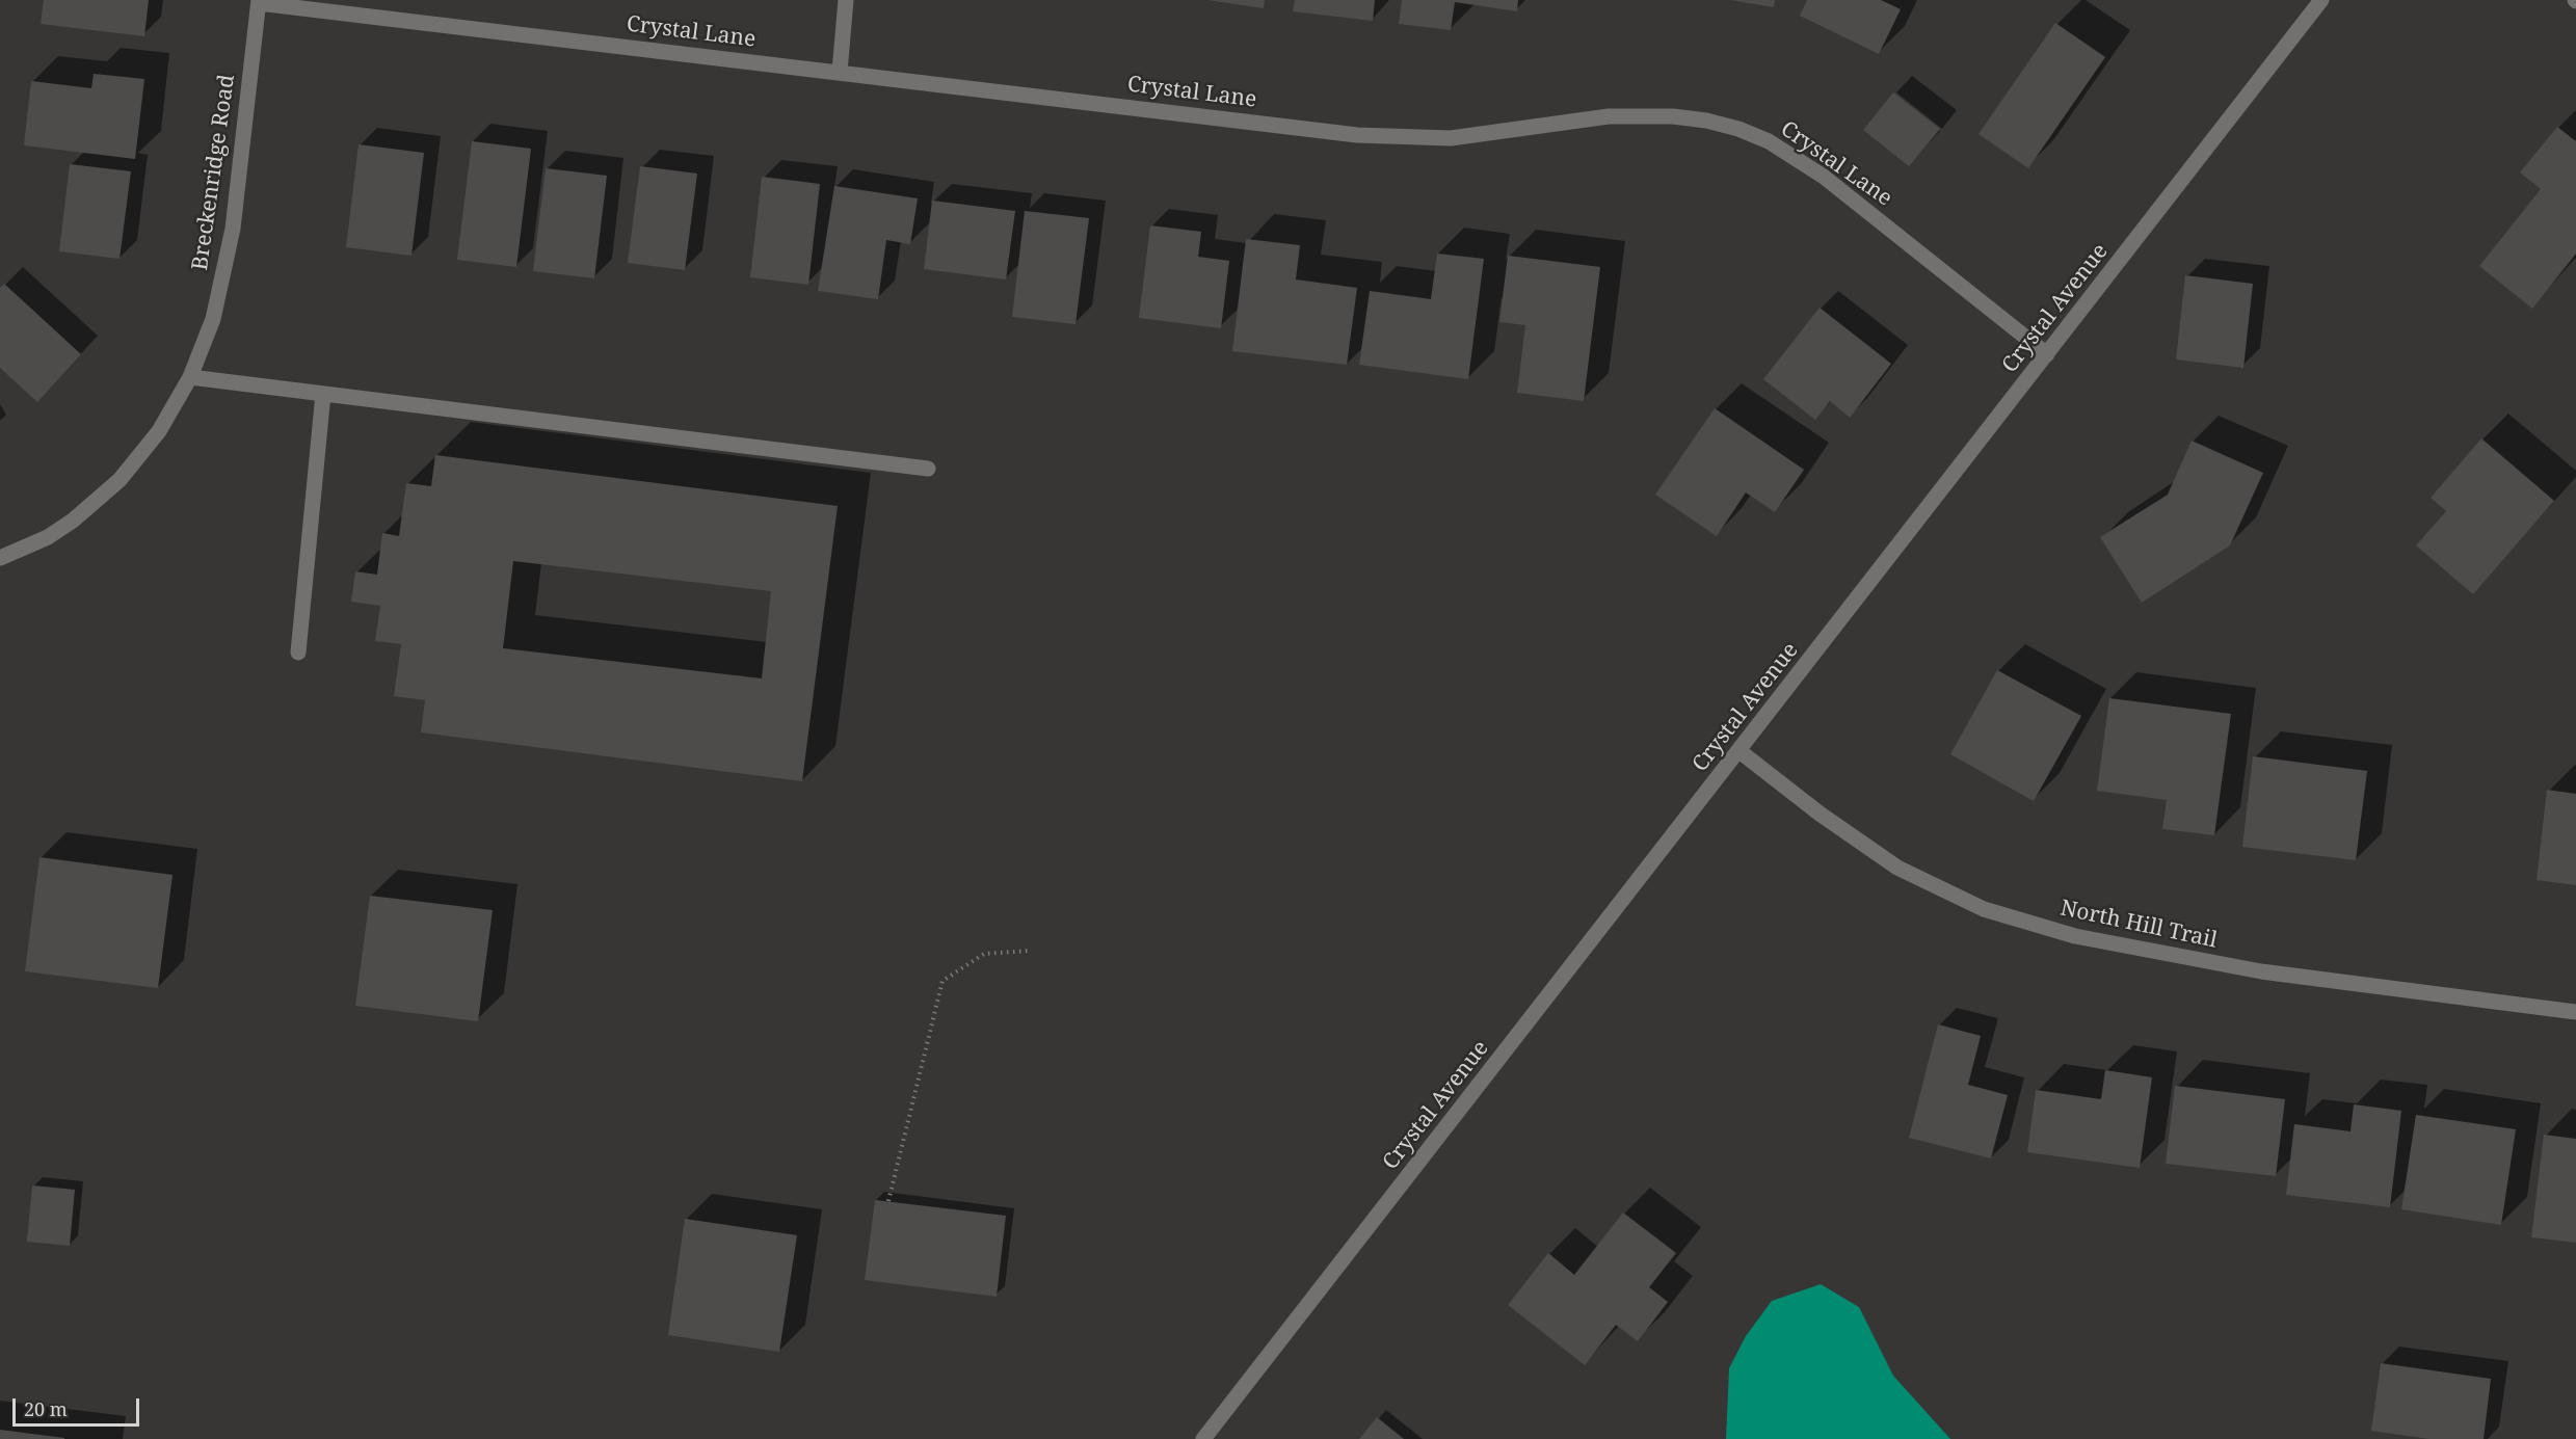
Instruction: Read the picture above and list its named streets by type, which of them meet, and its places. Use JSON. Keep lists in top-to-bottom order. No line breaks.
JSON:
{"streets":{"street":["Crystal Lane","Breckenridge Road","Crystal Avenue","North Hill Trail"]},"crossings":[["Crystal Lane","Breckenridge Road"],["Crystal Lane","Crystal Avenue"],["Crystal Avenue","North Hill Trail"]],"scale_bar":"20 m"}
